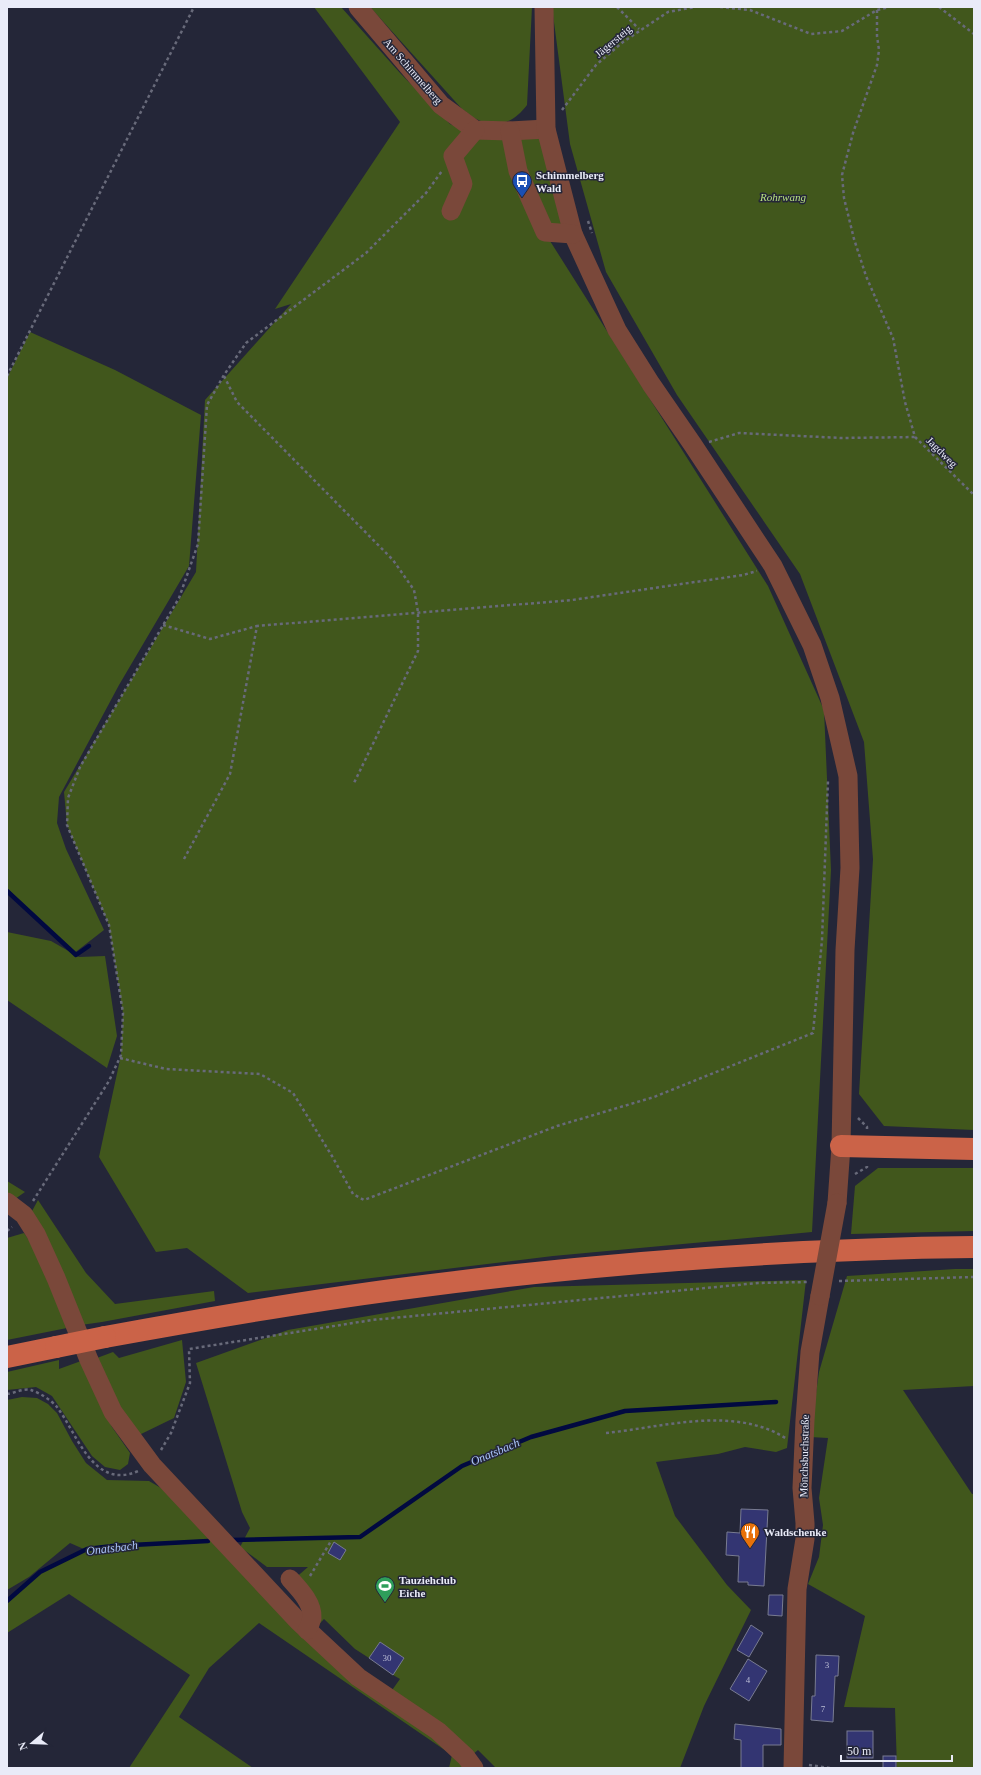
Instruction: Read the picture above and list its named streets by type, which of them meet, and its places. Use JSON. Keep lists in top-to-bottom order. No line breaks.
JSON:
{"streets":{"street":["Am Schimmelberg","Mönchsbuchstraße"],"path":["Jägersteig","Jagdweg"]},"water":["Onatsbach"],"parks":["Rohrwang"],"places":{"bus stop":["Schimmelberg Wald"],"restaurant":["Waldschenke"],"sports":["Tauziehclub Eiche"]},"house_numbers":["30","3","4","7"],"scale_bar":"50 m","north":"left"}
